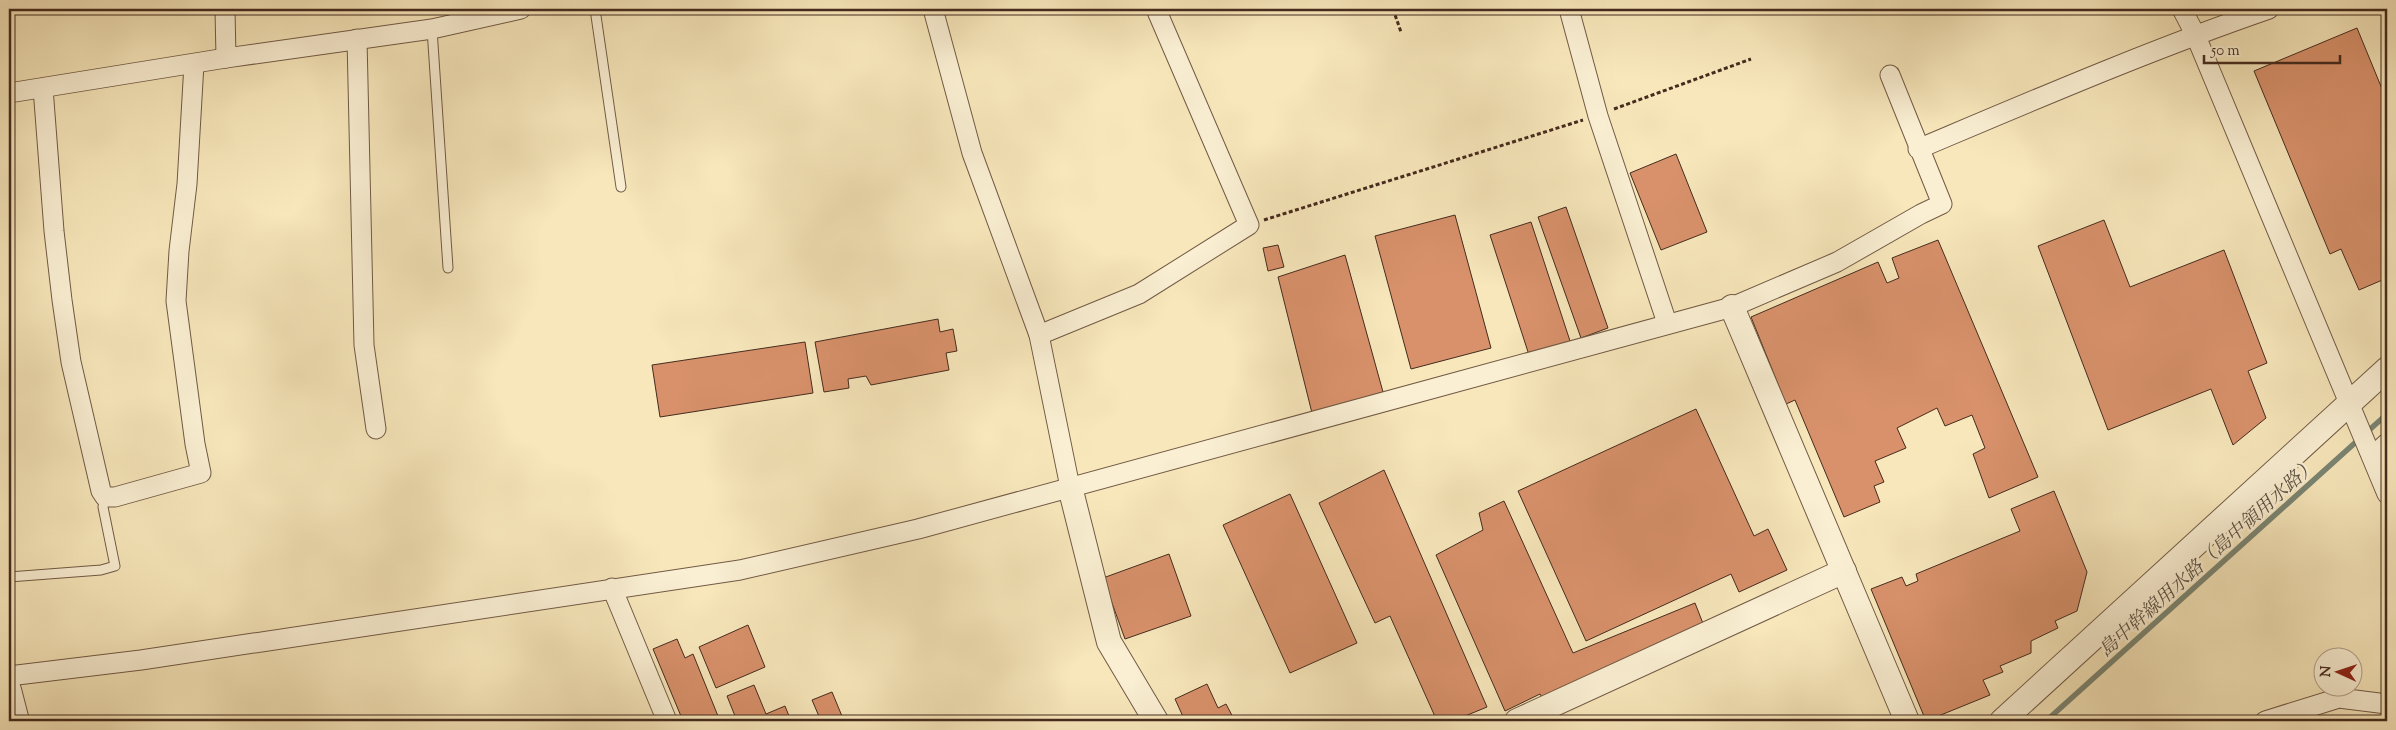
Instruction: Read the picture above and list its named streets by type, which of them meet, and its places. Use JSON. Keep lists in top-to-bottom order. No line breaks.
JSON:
{"water":["島中幹線用水路（島中領用水路）"],"scale_bar":"50 m","north":"left"}
